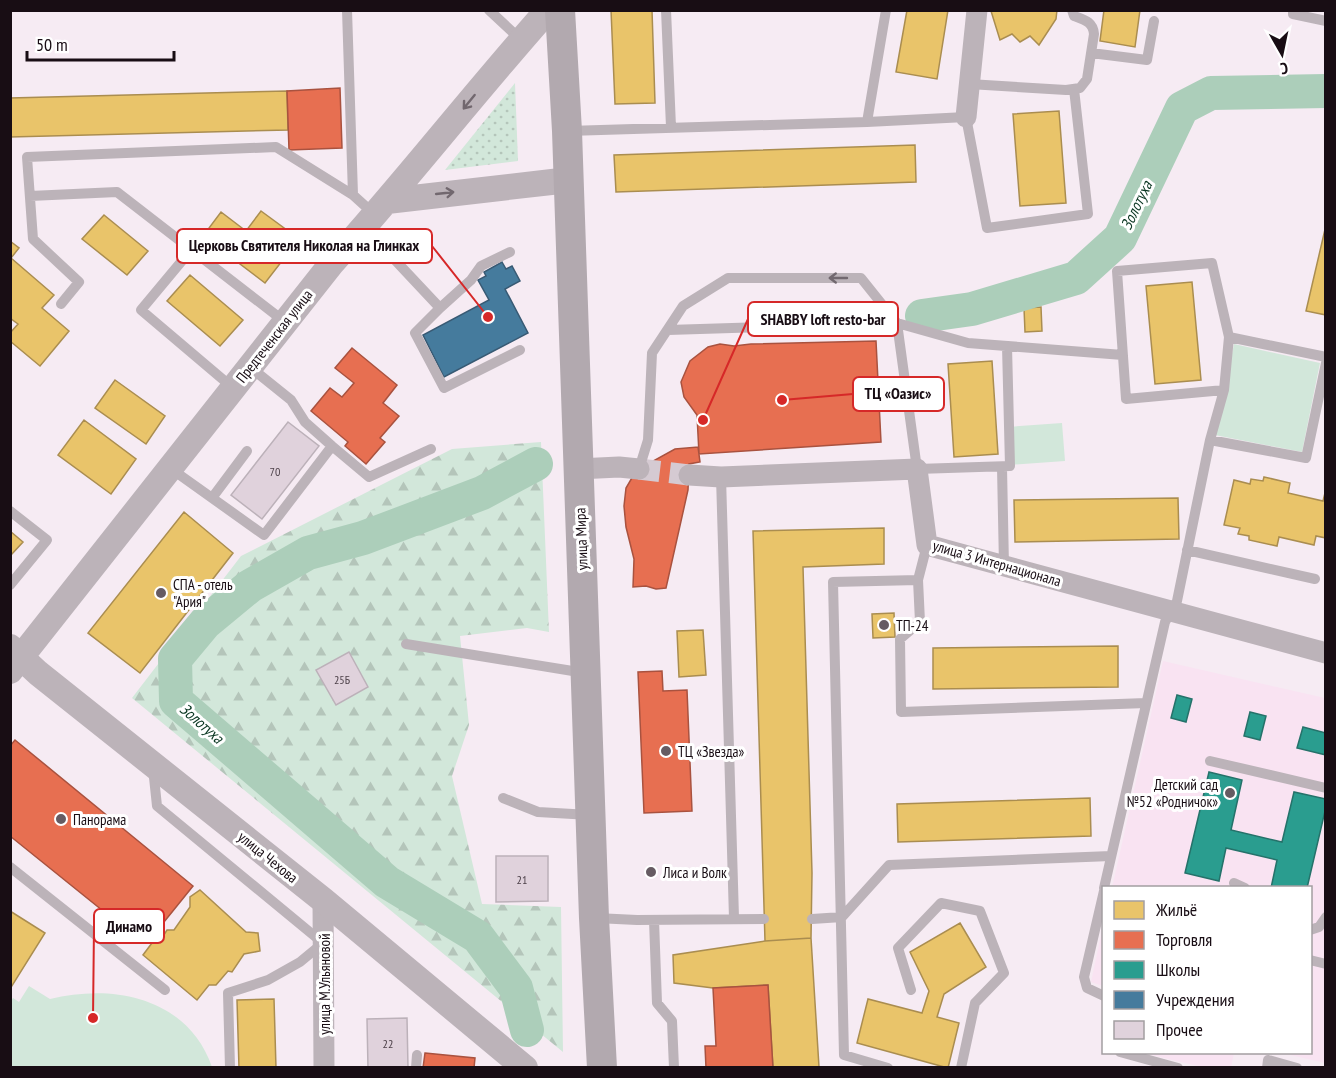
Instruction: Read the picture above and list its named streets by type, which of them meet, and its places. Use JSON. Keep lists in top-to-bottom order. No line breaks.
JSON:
{"streets":{"main road":["улица Мира"],"street":["Предтеченская улица","улица 3 Интернационала","улица Чехова","улица М.Ульяновой"]},"crossings":[["Предтеченская улица","улица Чехова"],["улица Чехова","улица М.Ульяновой"]],"water":["Золотуха"],"places":["Церковь Святителя Николая на Глинках","ТЦ «Оазис»","SHABBY loft resto-bar","СПА - отель \"Ария\"","ТП-24","ТЦ «Звезда»","Детский сад №52 «Родничок»","Панорама","Лиса и Волк","Динамо"],"house_numbers":["70","25Б","21","22"],"legend":["Жильё","Торговля","Школы","Учреждения","Прочее"],"scale_bar":"50 m","north":"bottom"}
